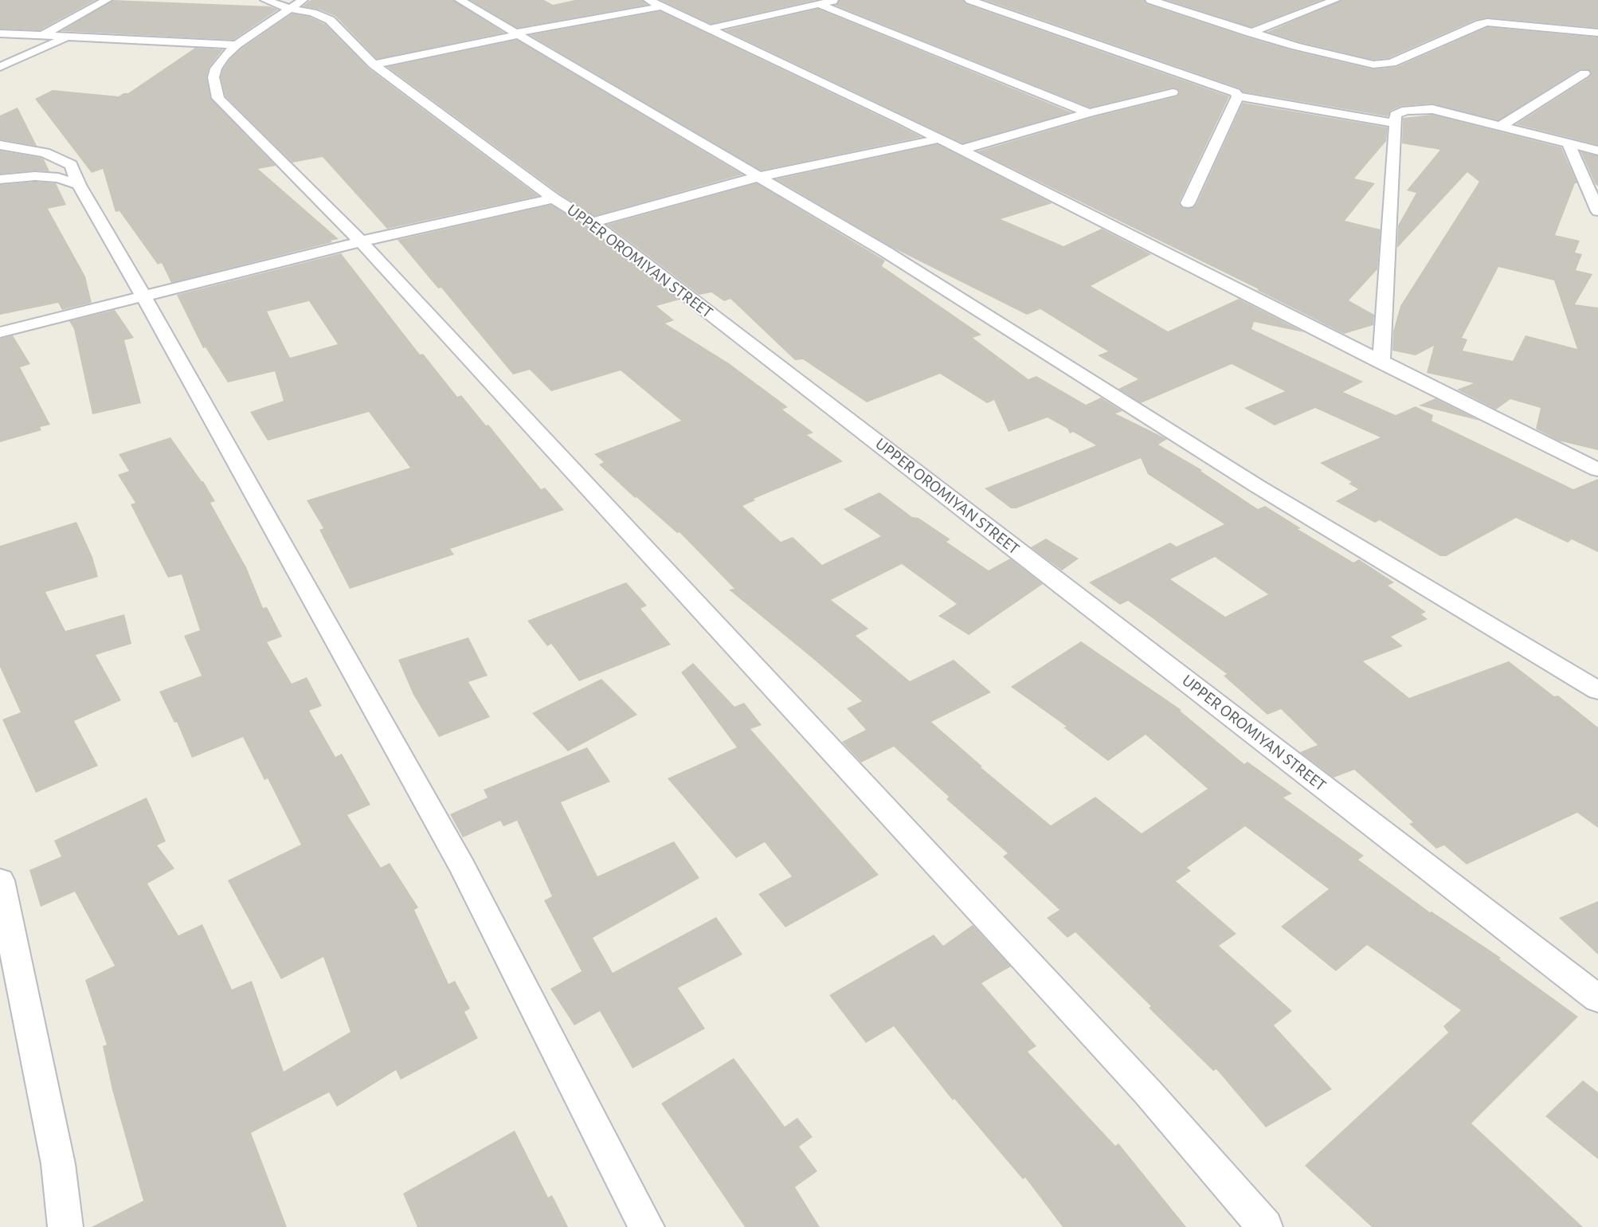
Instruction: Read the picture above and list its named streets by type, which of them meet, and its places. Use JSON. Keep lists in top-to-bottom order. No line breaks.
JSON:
{"streets":{"street":["UPPER OROMIYAN STREET"]}}
